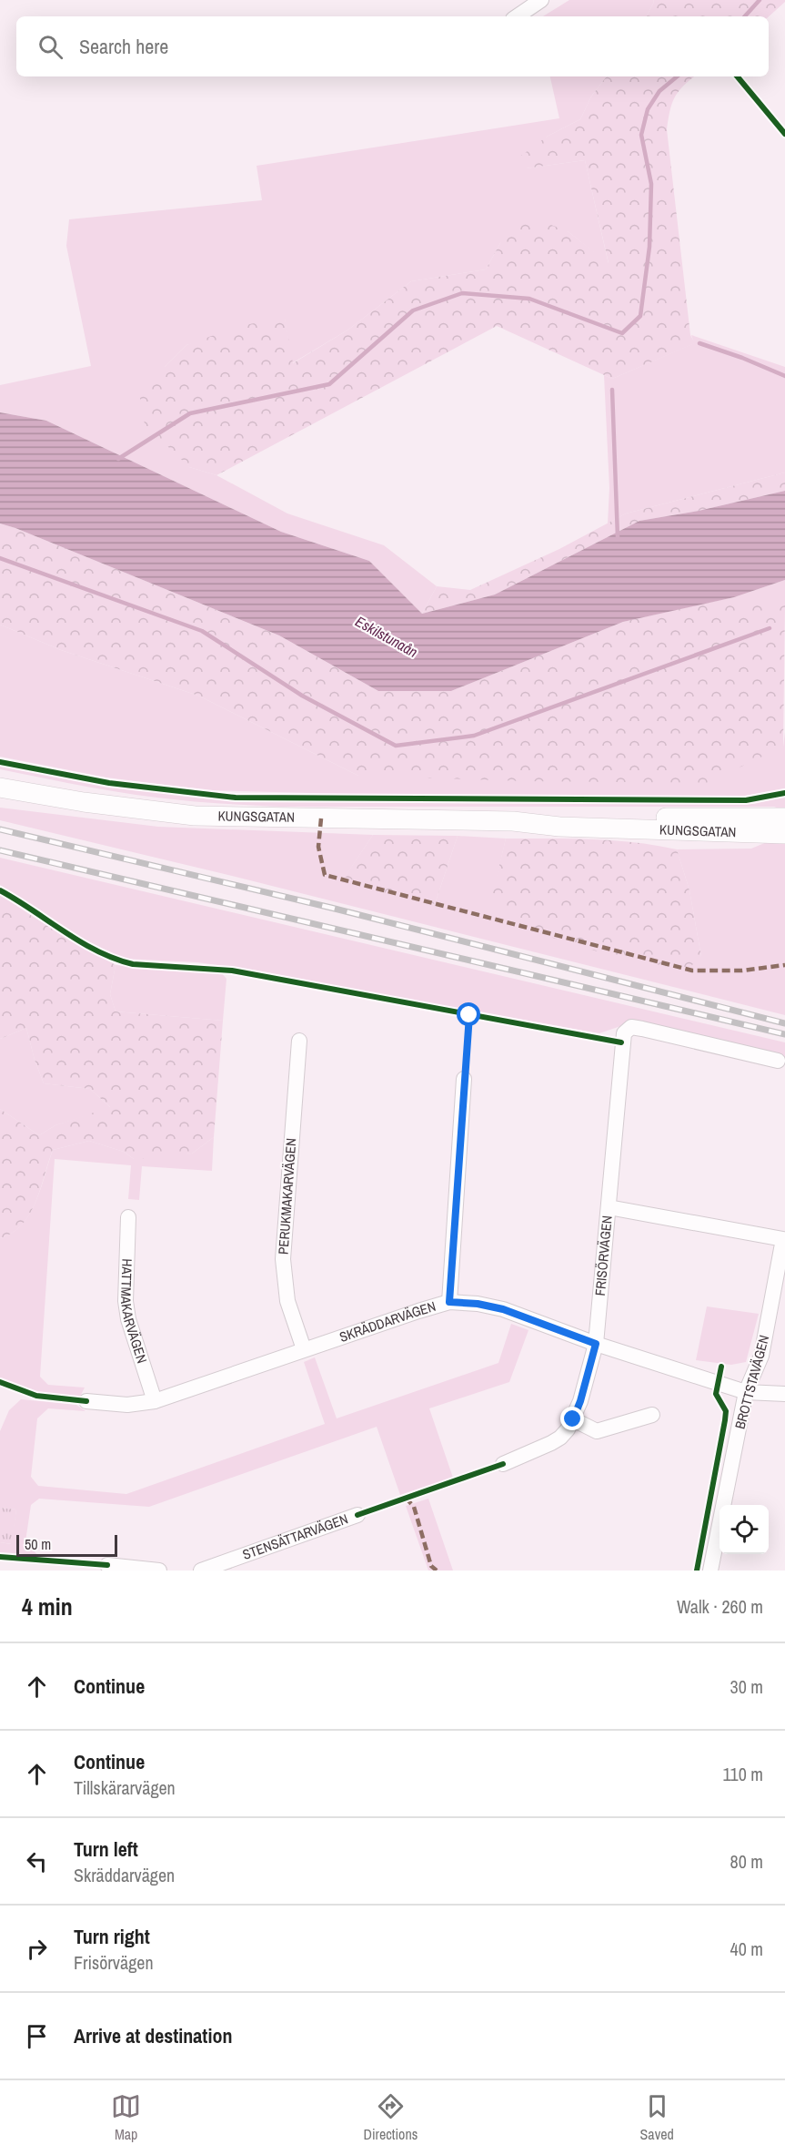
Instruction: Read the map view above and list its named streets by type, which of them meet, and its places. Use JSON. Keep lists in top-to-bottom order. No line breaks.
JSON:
{"streets":{"main road":["KUNGSGATAN"],"street":["PERUKMAKARVÄGEN","FRISÖRVÄGEN","HATTMAKARVÄGEN","SKRÄDDARVÄGEN","BROTTSTAVÄGEN","STENSÄTTARVÄGEN"]},"crossings":[["PERUKMAKARVÄGEN","SKRÄDDARVÄGEN"],["FRISÖRVÄGEN","SKRÄDDARVÄGEN"],["FRISÖRVÄGEN","BROTTSTAVÄGEN"],["HATTMAKARVÄGEN","SKRÄDDARVÄGEN"],["SKRÄDDARVÄGEN","BROTTSTAVÄGEN"]],"water":["Eskilstunaån"],"scale_bar":"50 m","page":{"search":"Search here","scale":"50 m","heading":["4 min","Walk · 260 m"],"list":[["Continue","30 m"],["Continue","Tillskärarvägen","110 m"],["Turn left","Skräddarvägen","80 m"],["Turn right","Frisörvägen","40 m"],"Arrive at destination"],"nav":["Map","Directions","Saved"]}}
